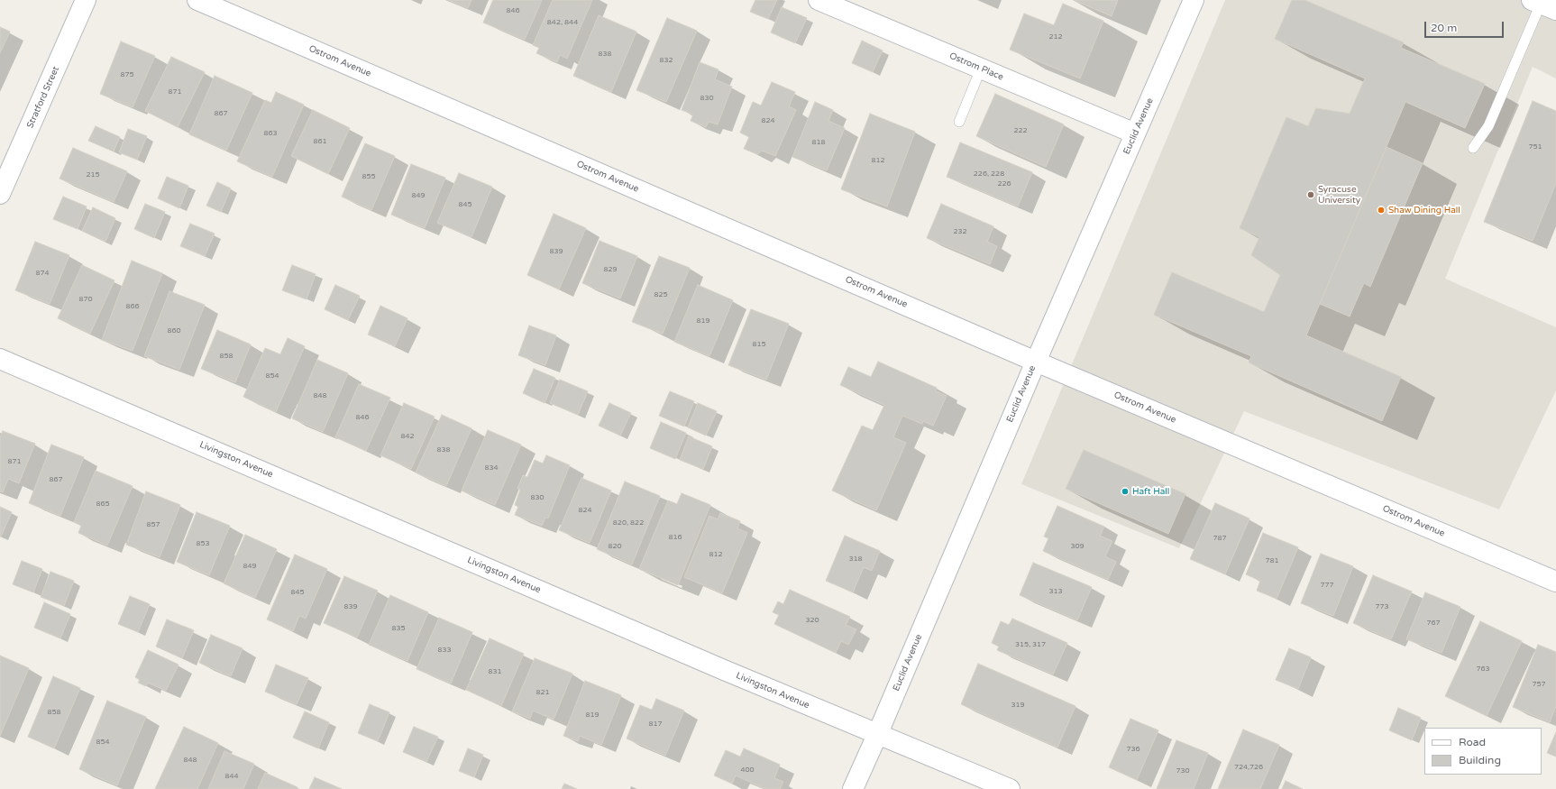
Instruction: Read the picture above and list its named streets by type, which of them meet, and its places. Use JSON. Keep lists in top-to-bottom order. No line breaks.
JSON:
{"streets":{"street":["Ostrom Avenue","Ostrom Place","Stratford Street","Euclid Avenue","Livingston Avenue"]},"crossings":[["Ostrom Avenue","Euclid Avenue"],["Ostrom Place","Euclid Avenue"],["Euclid Avenue","Livingston Avenue"]],"places":["Syracuse University","Shaw Dining Hall","Haft Hall"],"house_numbers":["846","842, 844","212","838","832","875","871","830","867","824","222","863","861","818","751","812","226, 228","215","855","226","849","845","232","839","829","874","825","870","866","819","860","815","858","854","848","846","842","838","871","834","867","830","865","824","820, 822","857","816","787","853","820","309","812","318","781","849","777","313","845","839","773","320","767","835","315, 317","833","763","831","757","821","319","858","819","817","854","736","848","724,726","400","730","844"],"legend":["Road","Building"],"scale_bar":"20 m"}
